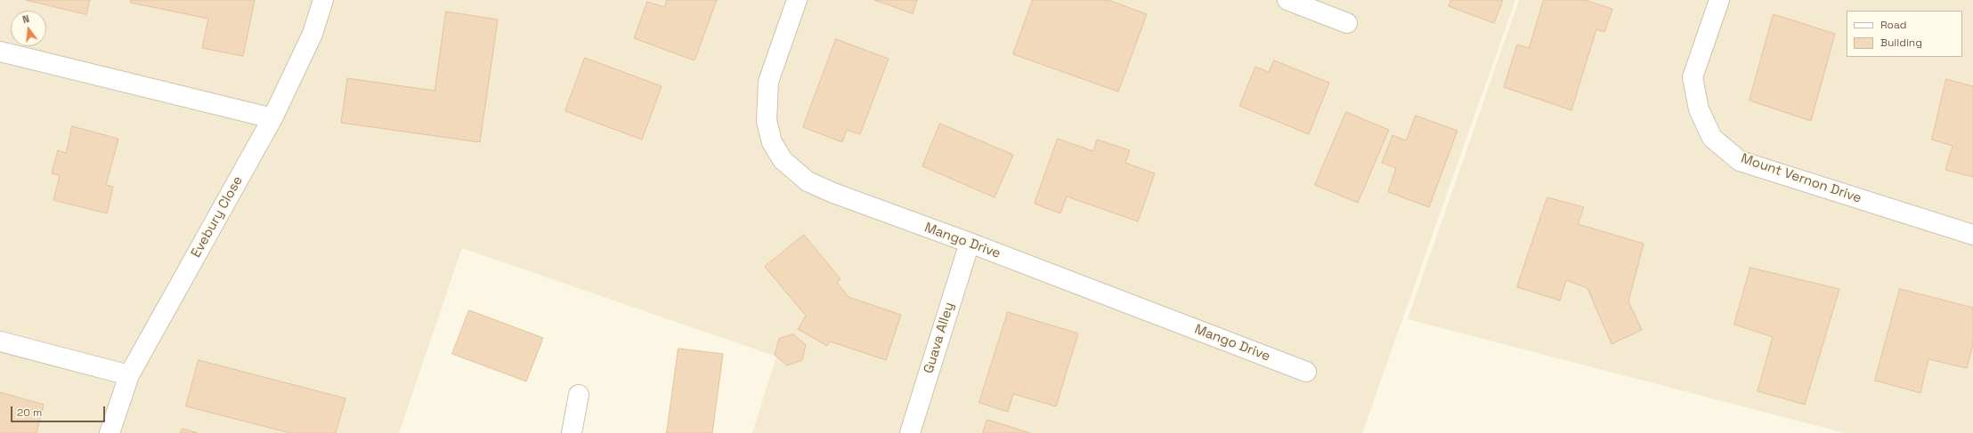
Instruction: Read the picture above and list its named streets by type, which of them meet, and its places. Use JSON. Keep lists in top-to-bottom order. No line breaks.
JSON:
{"streets":{"street":["Mount Vernon Drive","Evebury Close","Mango Drive","Guava Alley"]},"crossings":[["Mango Drive","Guava Alley"]],"legend":["Road","Building"],"scale_bar":"20 m","north":"top"}
